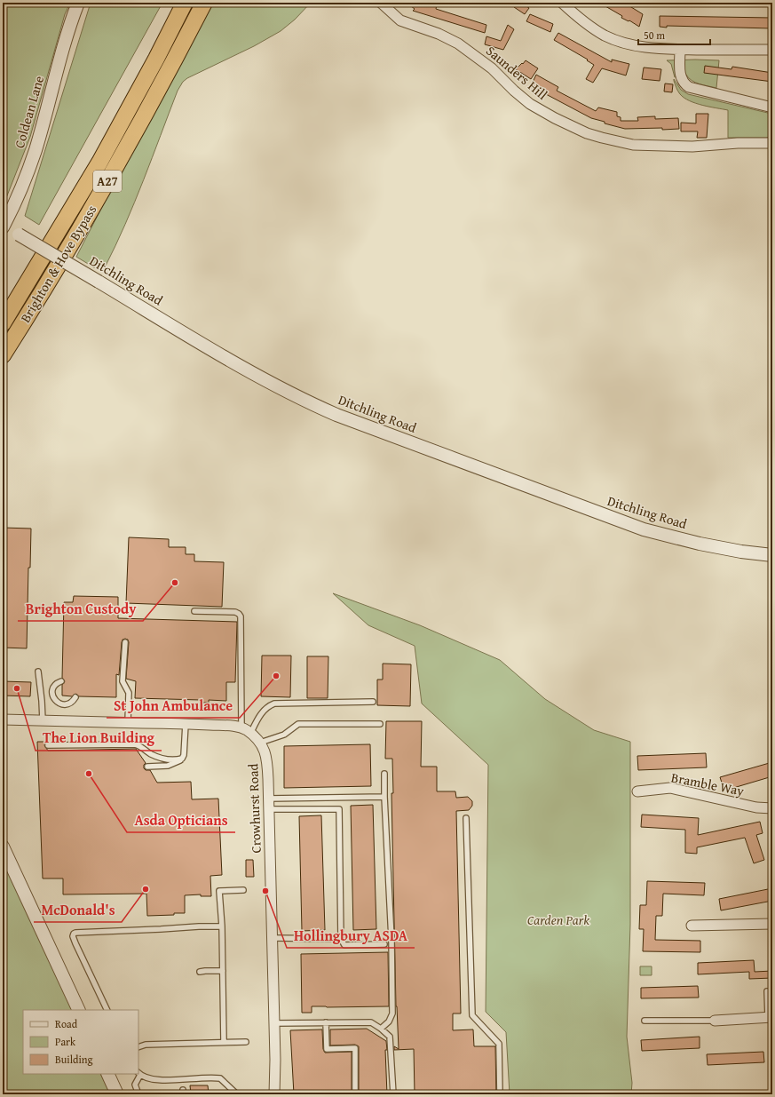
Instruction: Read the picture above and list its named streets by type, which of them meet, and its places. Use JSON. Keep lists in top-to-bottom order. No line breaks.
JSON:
{"streets":{"highway":["A27","Brighton & Hove Bypass"],"street":["Saunders Hill","Coldean Lane","Ditchling Road","Bramble Way","Crowhurst Road"]},"crossings":[["Coldean Lane","Ditchling Road"]],"parks":["Carden Park"],"places":["Brighton Custody","St John Ambulance","The Lion Building","Asda Opticians","McDonald's","Hollingbury ASDA"],"legend":["Road","Park","Building"],"scale_bar":"50 m"}
